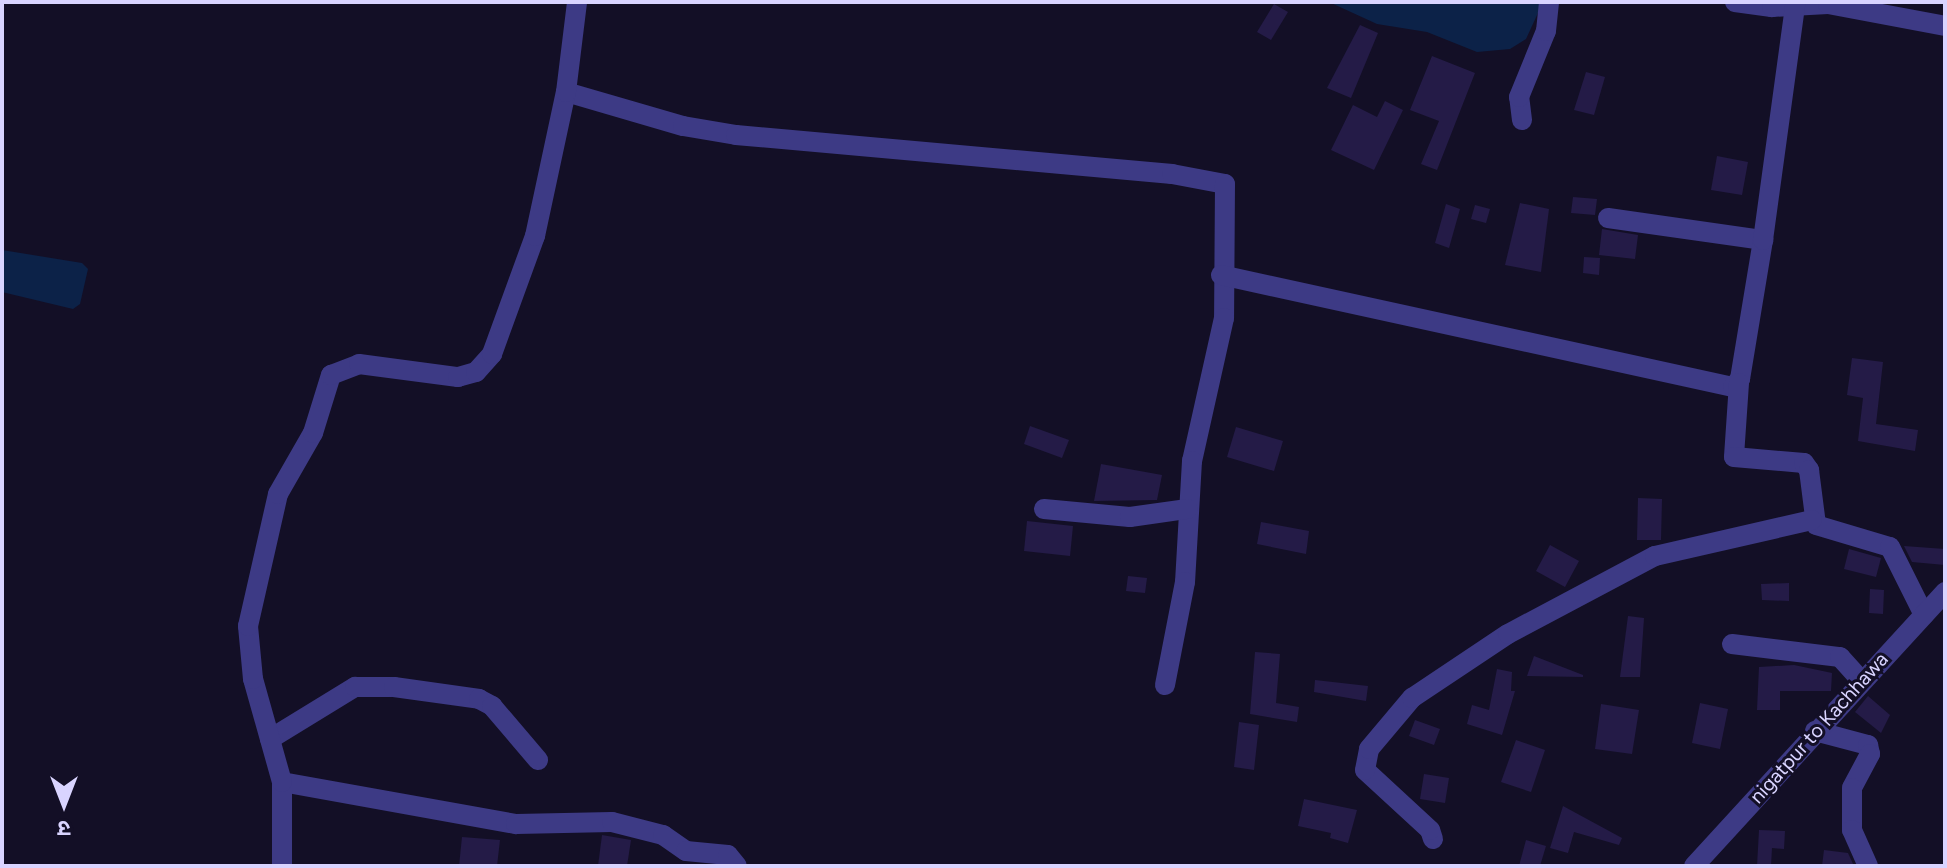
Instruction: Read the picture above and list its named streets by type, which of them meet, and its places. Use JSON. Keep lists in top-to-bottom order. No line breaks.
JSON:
{"streets":{"street":["nigatpur to Kachhawa"]},"north":"bottom"}
